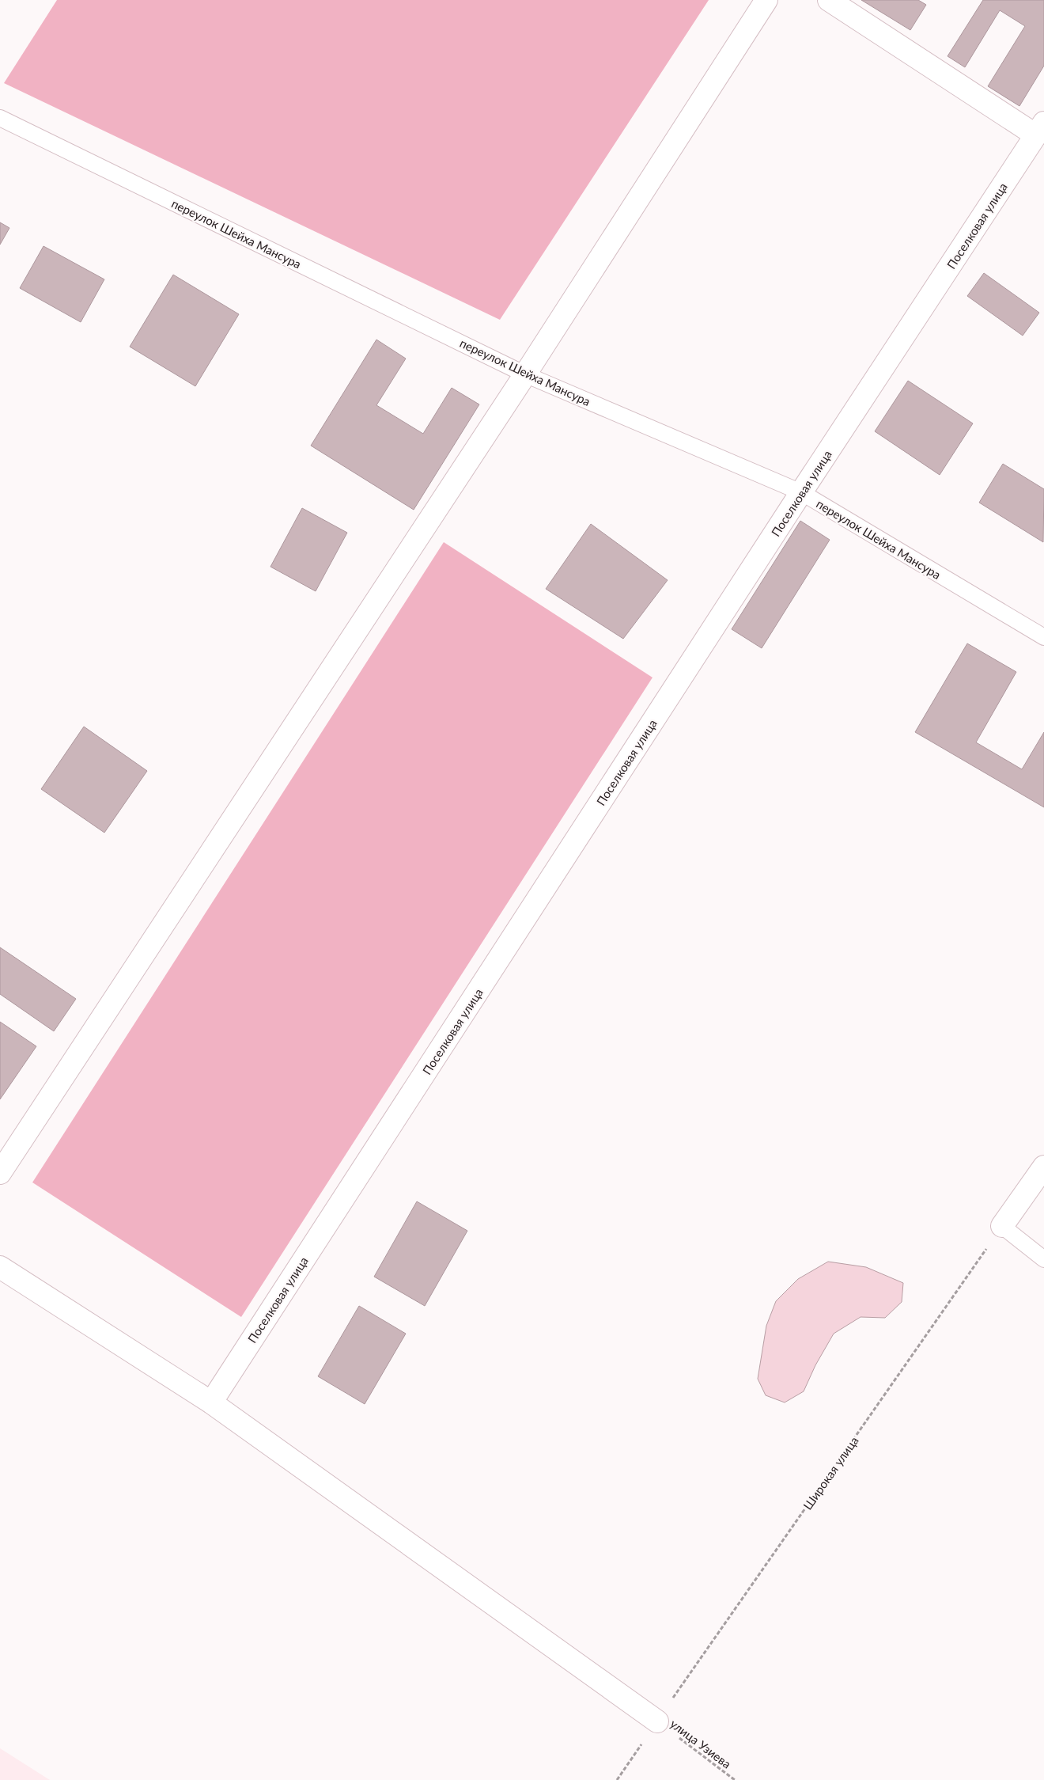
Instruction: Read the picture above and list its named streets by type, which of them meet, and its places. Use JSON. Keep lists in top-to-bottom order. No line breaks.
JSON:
{"streets":{"street":["Поселковая улица"],"lane":["переулок Шейха Мансура"],"path":["Широкая улица","улица Узиева"]},"crossings":[["Поселковая улица","переулок Шейха Мансура"],["Широкая улица","улица Узиева"]]}
